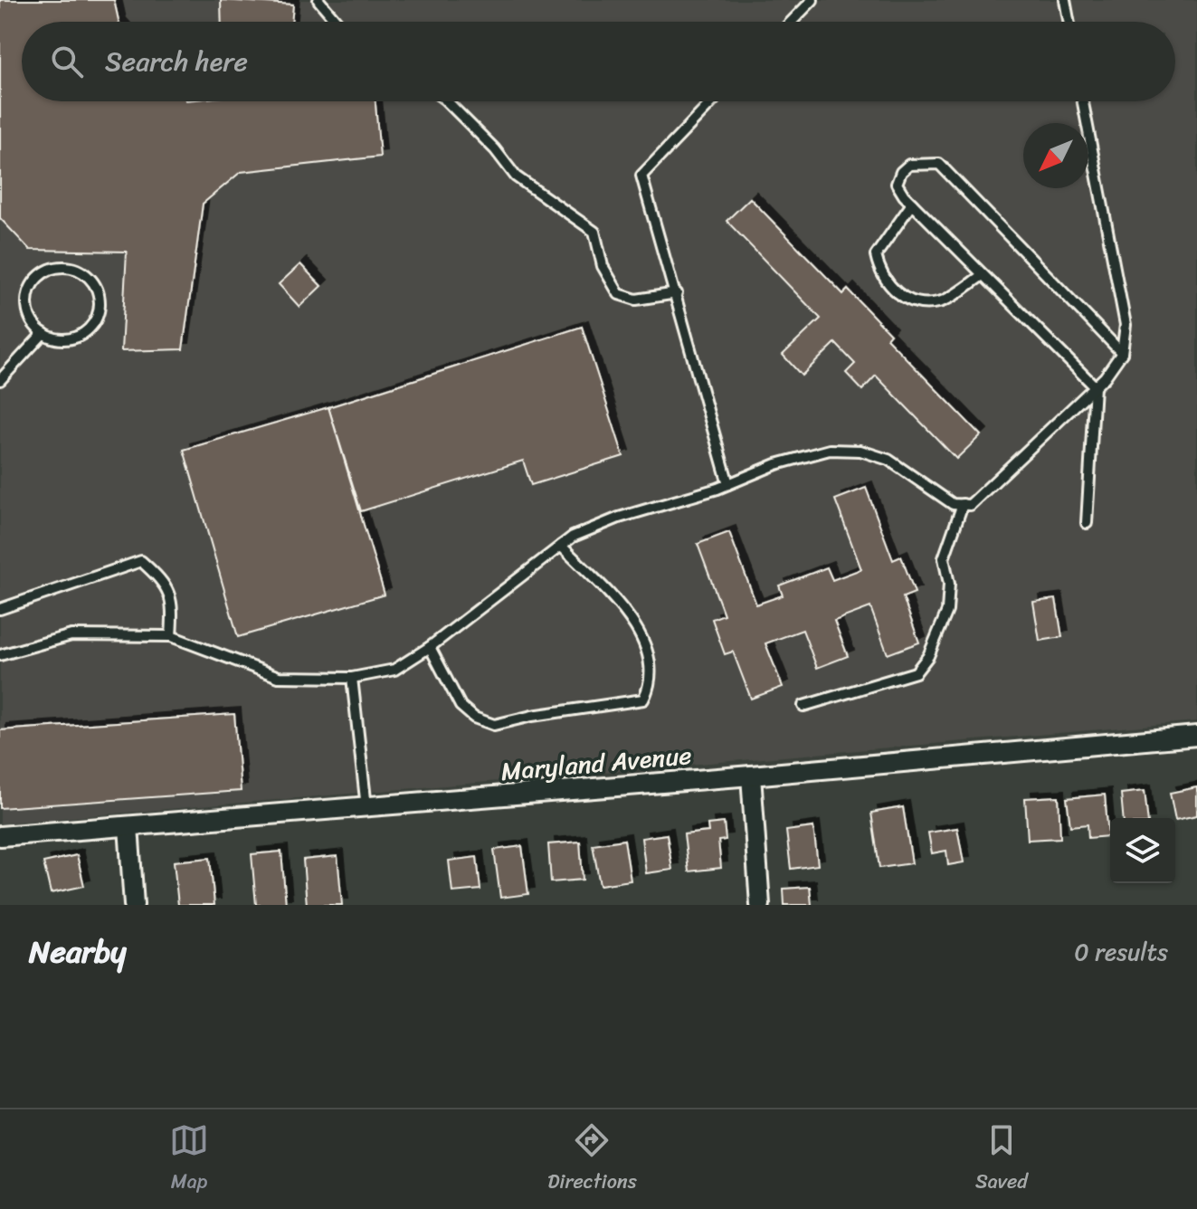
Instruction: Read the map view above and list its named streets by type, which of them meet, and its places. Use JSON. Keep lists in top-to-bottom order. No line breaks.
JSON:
{"streets":{"street":["Maryland Avenue"]},"north":"bottom left","page":{"search":"Search here","heading":["Nearby","0 results"],"nav":["Map","Directions","Saved"]}}
